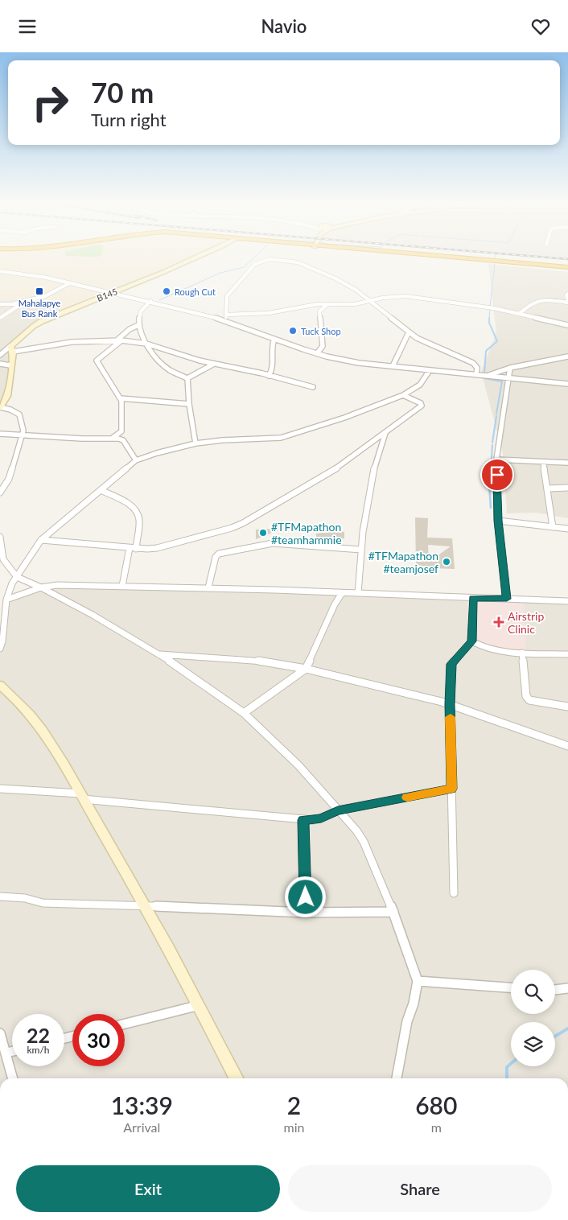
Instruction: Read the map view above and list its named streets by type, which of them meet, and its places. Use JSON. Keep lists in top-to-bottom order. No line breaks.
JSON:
{"streets":{"street":["B145"]},"places":{"transit":["Mahalapye Bus Rank"],"other":["Rough Cut","Tuck Shop","#TFMapathon #teamhammie","#TFMapathon #teamjosef"],"health":["Airstrip Clinic"]},"page":{"header":"Navio","turn":["70 m","Turn right"],"speed":"22 km/h","limit":"30","eta":["13:39","Arrival","2","min","680","m"],"buttons":["Exit","Share"]}}
